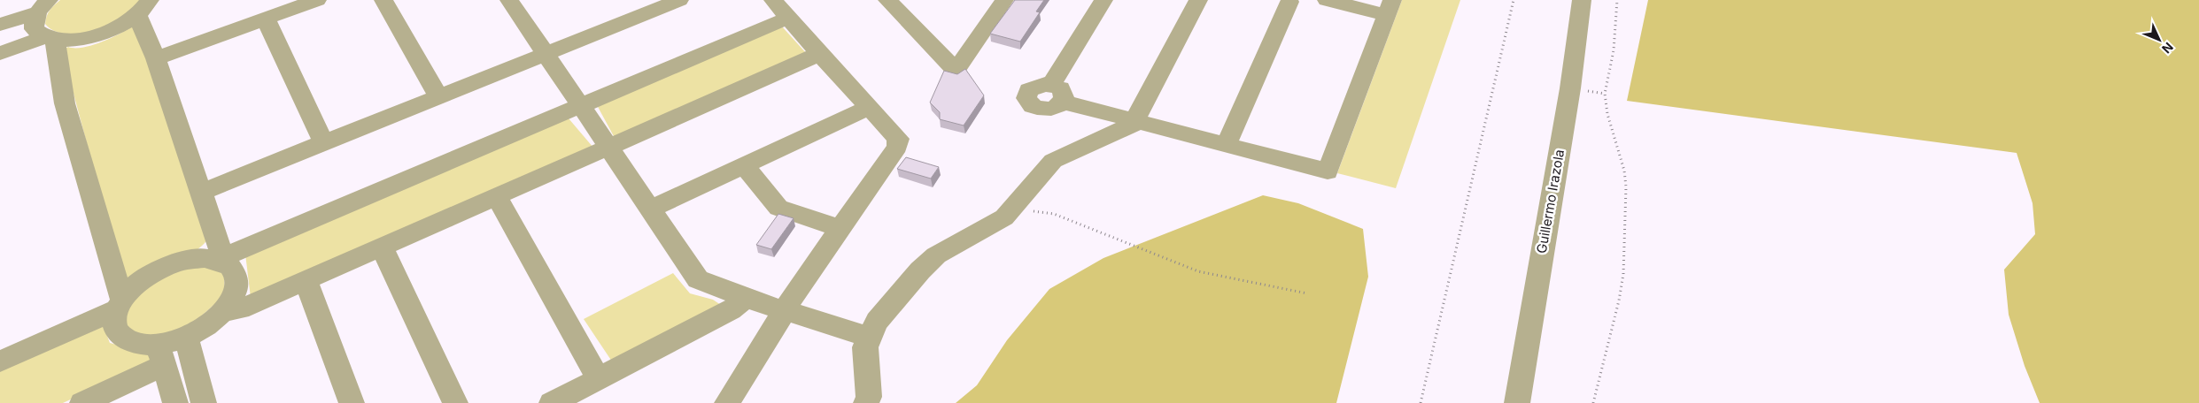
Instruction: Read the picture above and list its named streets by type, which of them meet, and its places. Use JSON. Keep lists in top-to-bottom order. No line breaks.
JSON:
{"streets":{"street":["Guillermo Irazola"]},"north":"bottom right"}
